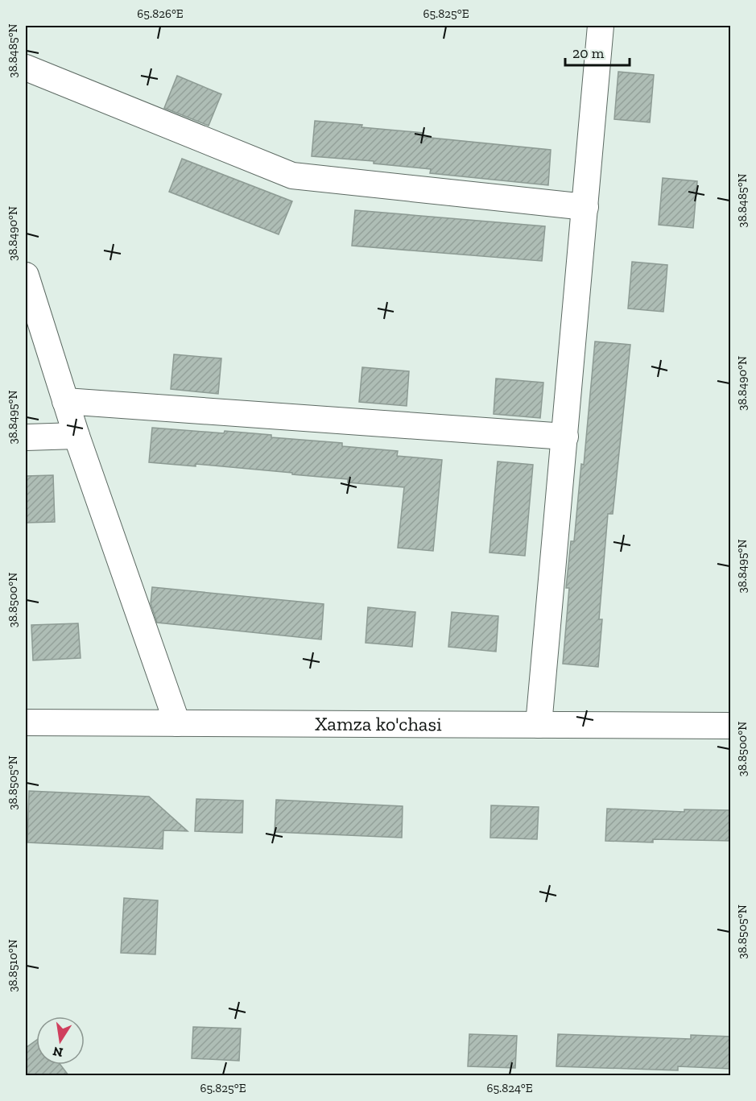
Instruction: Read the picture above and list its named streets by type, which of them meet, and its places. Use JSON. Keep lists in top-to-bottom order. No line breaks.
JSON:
{"streets":{"street":["Xamza ko'chasi"]},"scale_bar":"20 m","north":"bottom","coordinates":["65.826°E","65.825°E","38.8485°N","38.8490°N","38.8495°N","38.8500°N","38.8505°N","38.8510°N","65.824°E"]}
